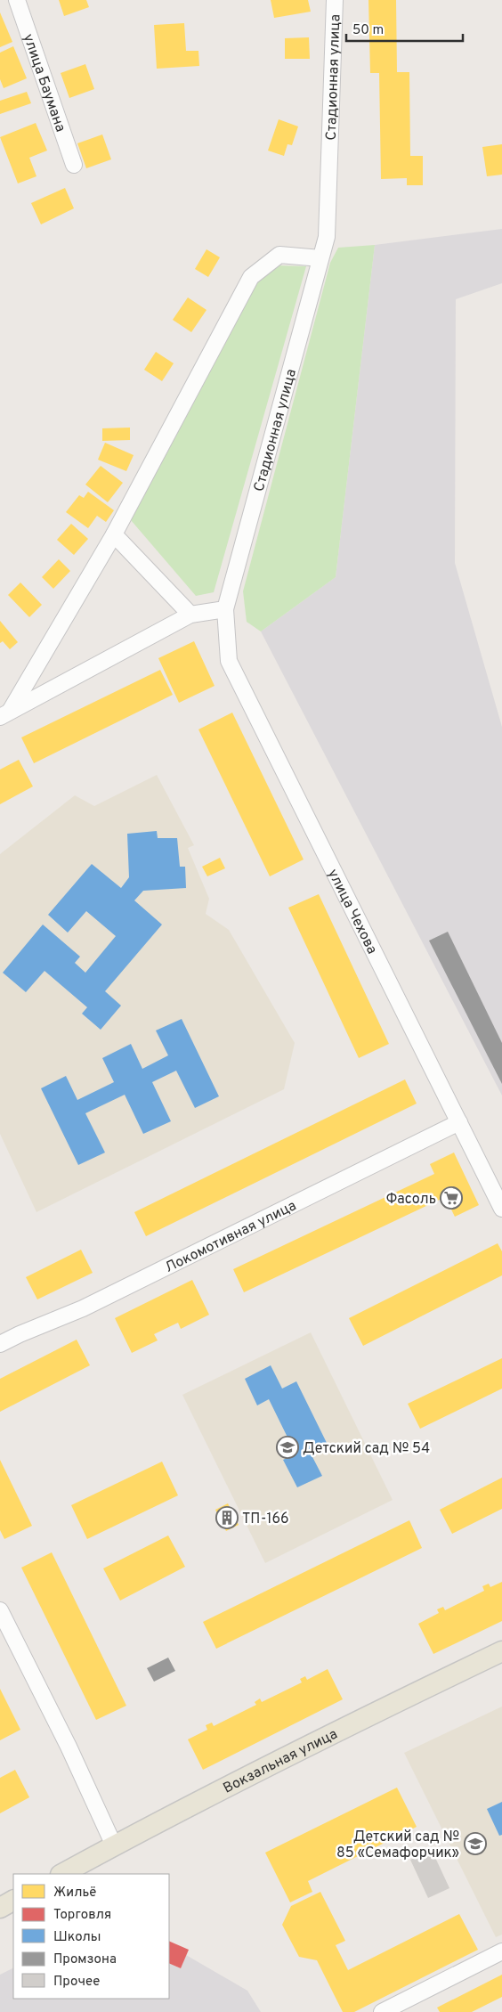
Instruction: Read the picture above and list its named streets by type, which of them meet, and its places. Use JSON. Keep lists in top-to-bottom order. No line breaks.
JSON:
{"streets":{"main road":["Вокзальная улица"],"street":["Стадионная улица","улица Баумана","улица Чехова","Локомотивная улица"]},"crossings":[["Стадионная улица","улица Чехова"],["улица Чехова","Локомотивная улица"]],"places":{"supermarket":["Фасоль"],"school or university":["Детский сад № 54","Детский сад № 85 «Семафорчик»"],"building":["ТП-166"]},"legend":["Жильё","Торговля","Школы","Промзона","Прочее"],"scale_bar":"50 m"}
